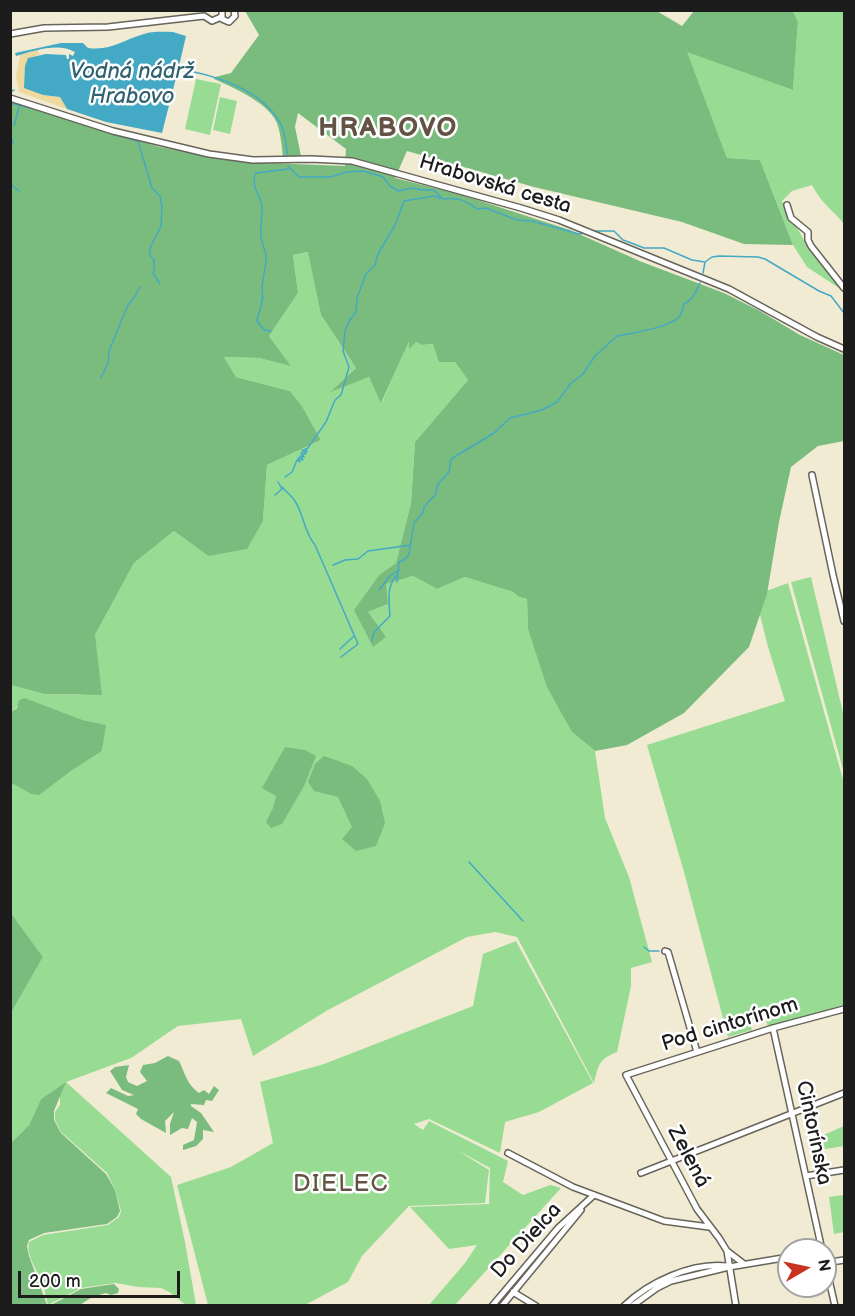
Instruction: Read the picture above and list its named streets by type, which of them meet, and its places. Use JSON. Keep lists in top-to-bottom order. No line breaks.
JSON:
{"streets":{"street":["Hrabovská cesta","Pod cintorínom","Cintorínska","Zelená","Do Dielca"]},"crossings":[["Pod cintorínom","Cintorínska"],["Pod cintorínom","Zelená"],["Zelená","Do Dielca"]],"districts":["HRABOVO","DIELEC"],"water":["Vodná nádrž Hrabovo"],"scale_bar":"200 m","north":"right"}
